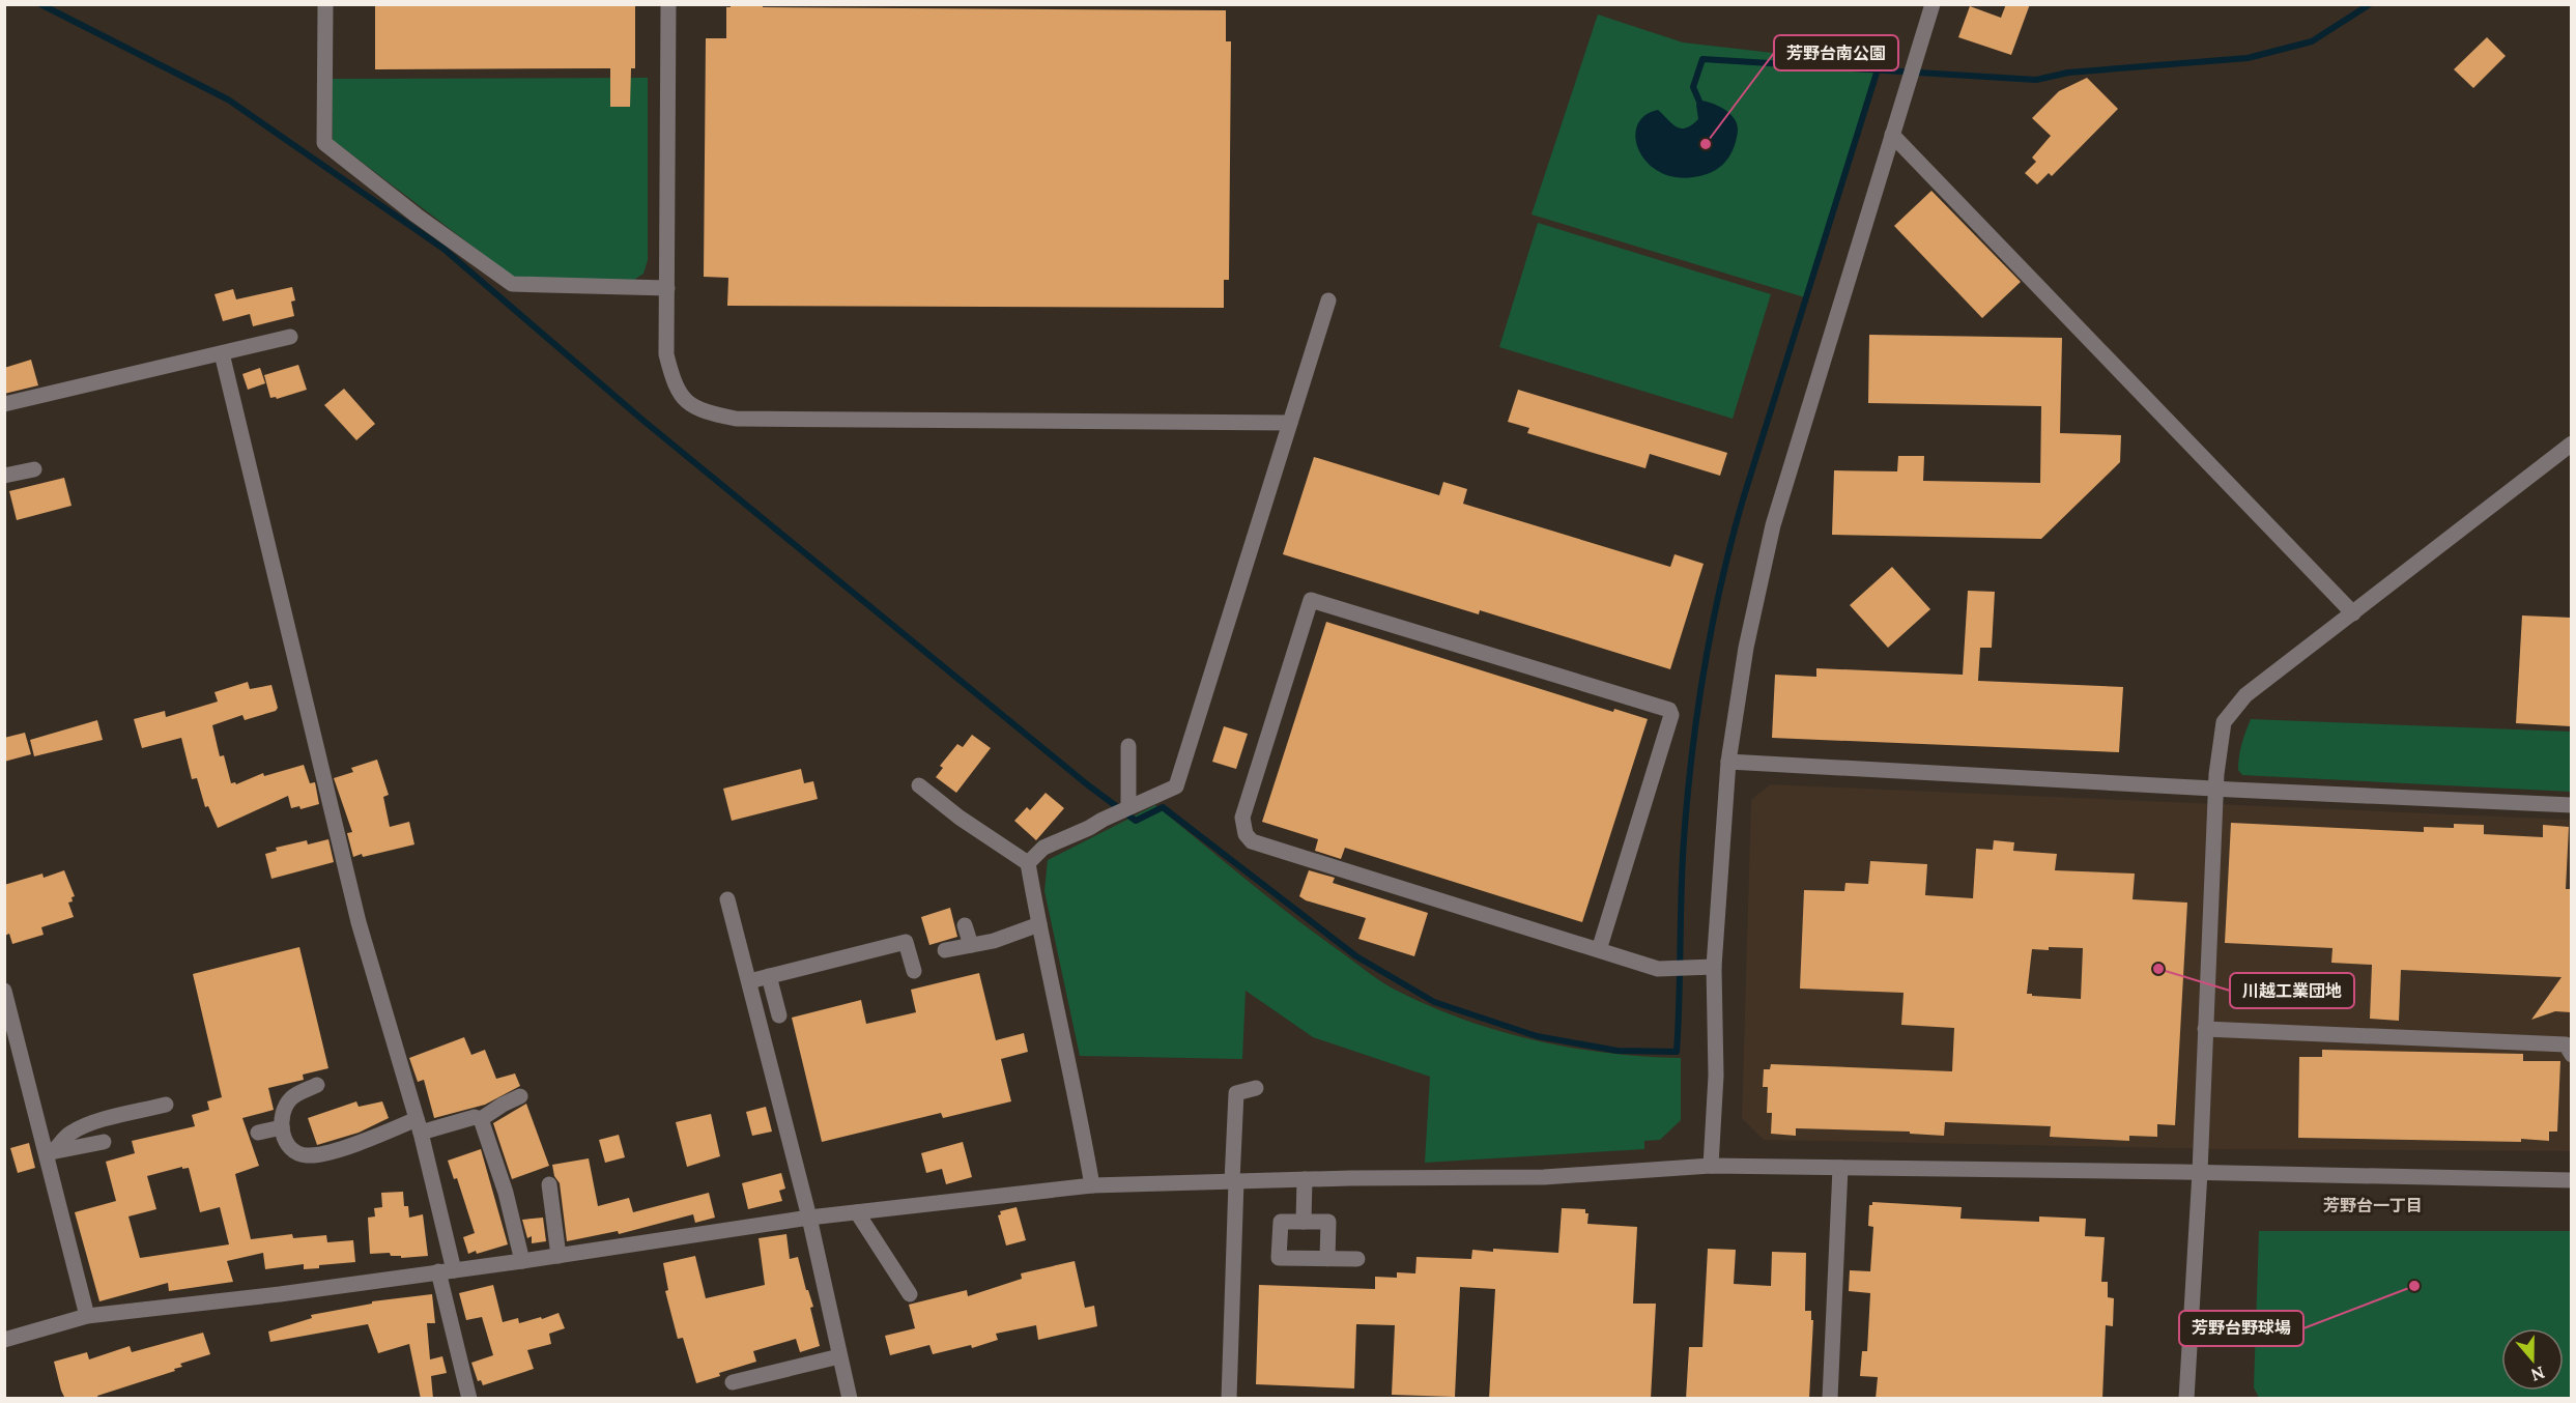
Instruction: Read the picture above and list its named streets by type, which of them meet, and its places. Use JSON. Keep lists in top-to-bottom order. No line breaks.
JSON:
{"districts":["芳野台一丁目"],"places":["芳野台南公園","川越工業団地","芳野台野球場"],"north":"bottom"}
